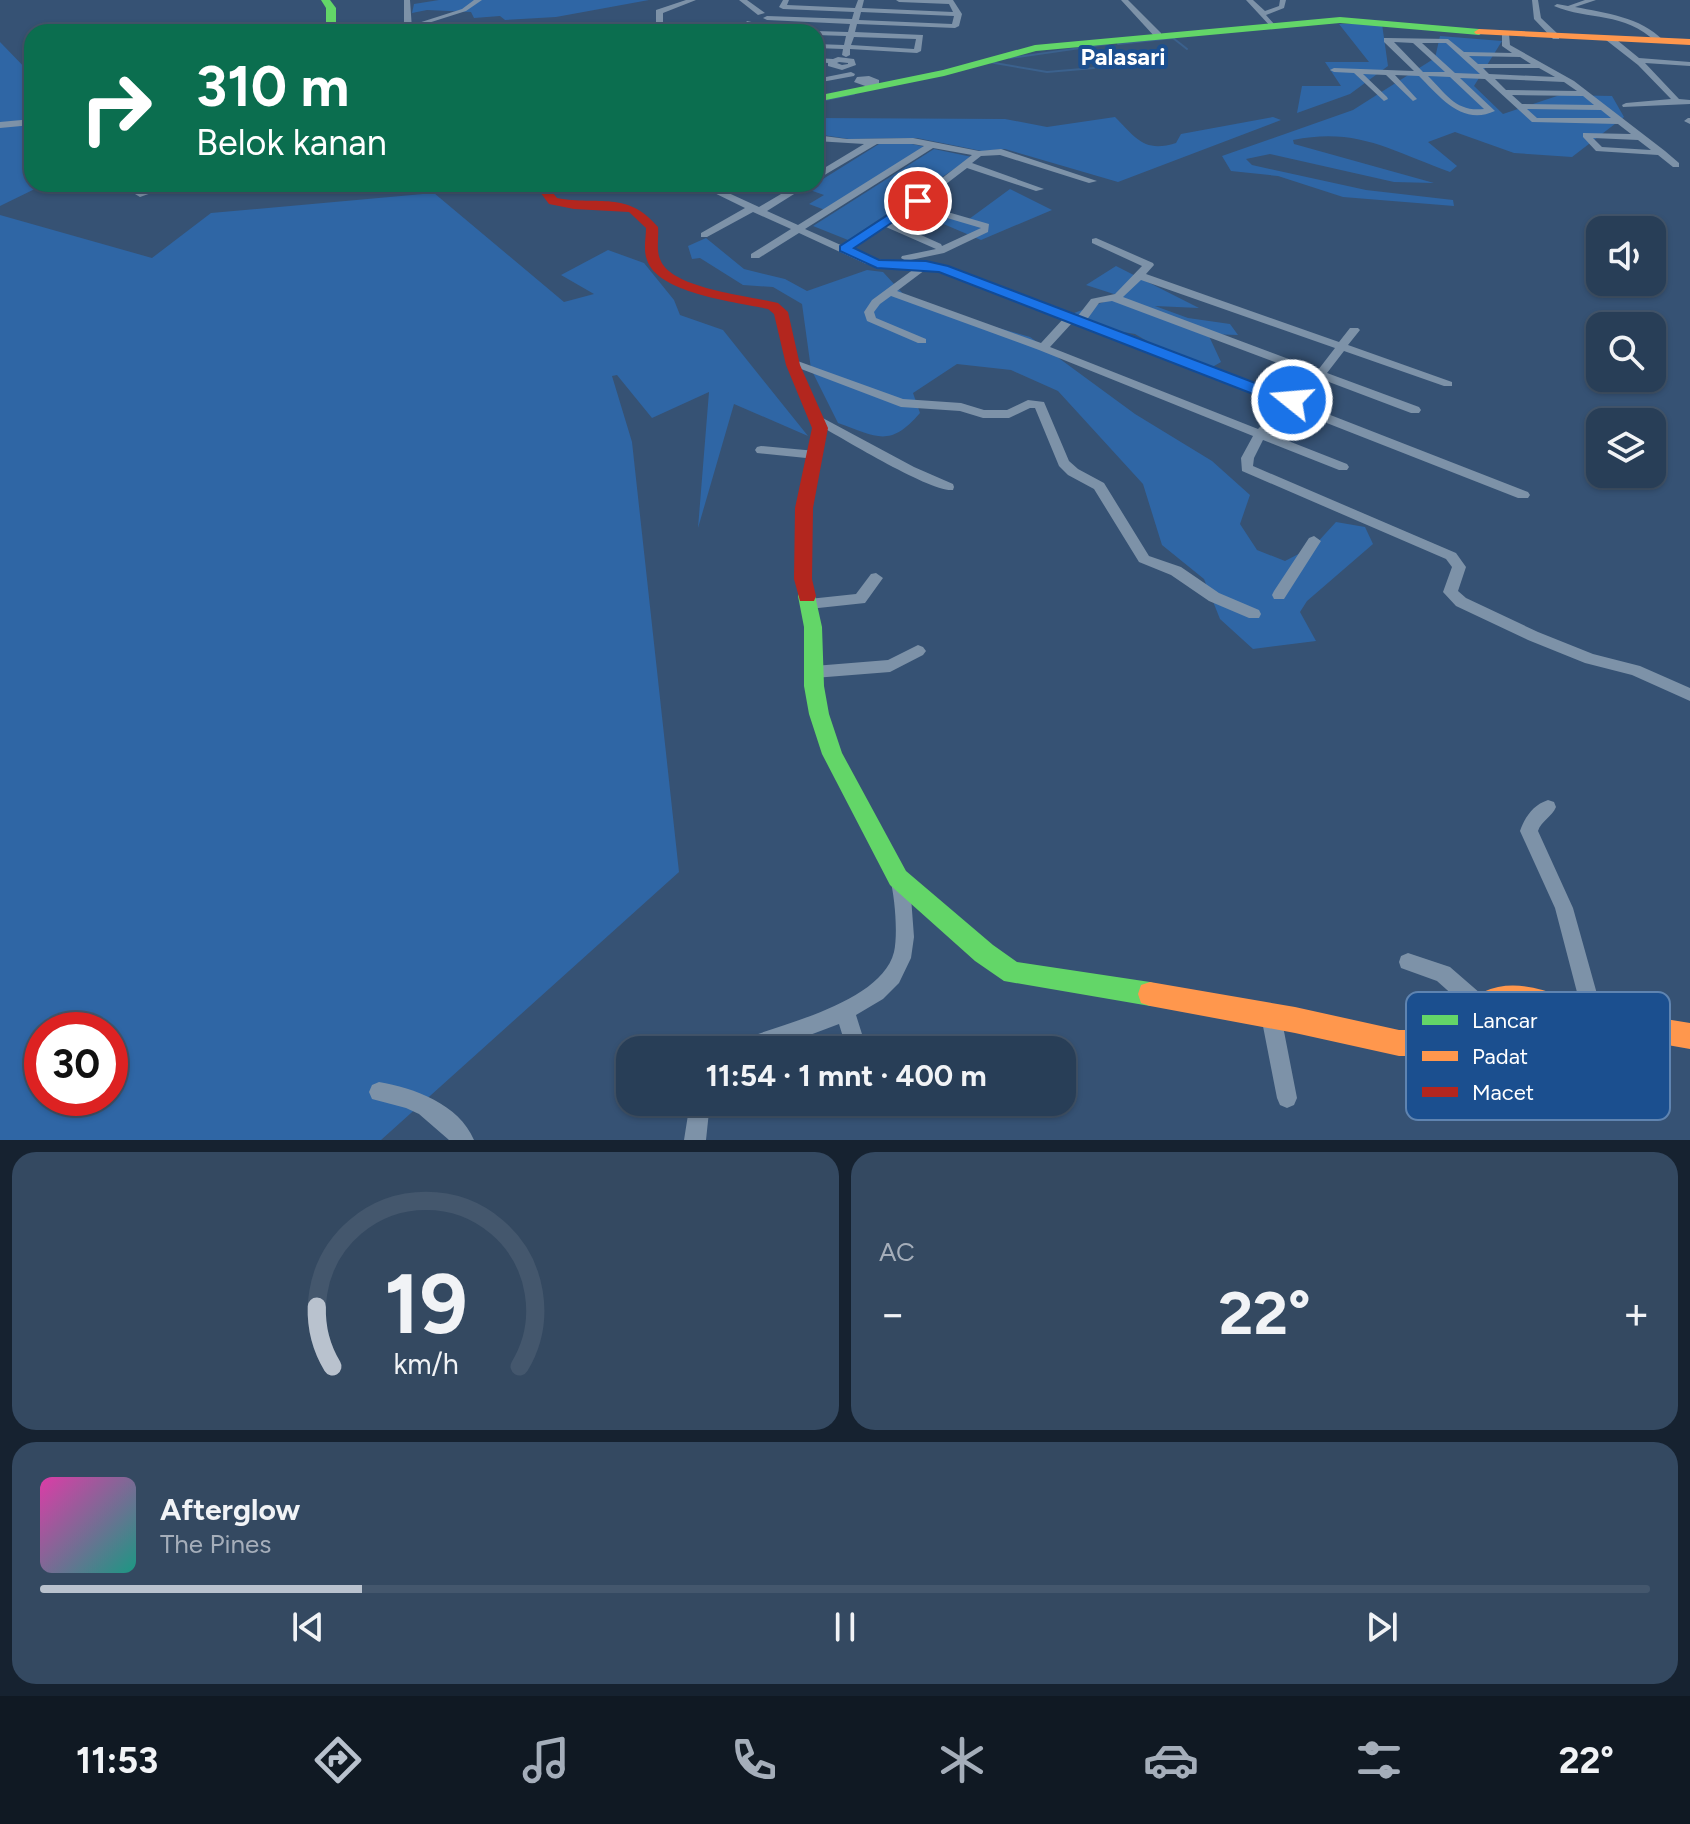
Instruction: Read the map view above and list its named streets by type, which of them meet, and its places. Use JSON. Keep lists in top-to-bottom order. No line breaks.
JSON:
{"districts":["Palasari"],"legend":["Lancar","Padat","Macet"],"page":{"turn":["310 m","Belok kanan"],"limit":"30","trip":"11:54 · 1 mnt · 400 m","tile":"AC","heat":["−","22°","+"],"song":["Afterglow","The Pines"],"tabs":["11:53","22°"],"gauge":["19","km/h"]}}
